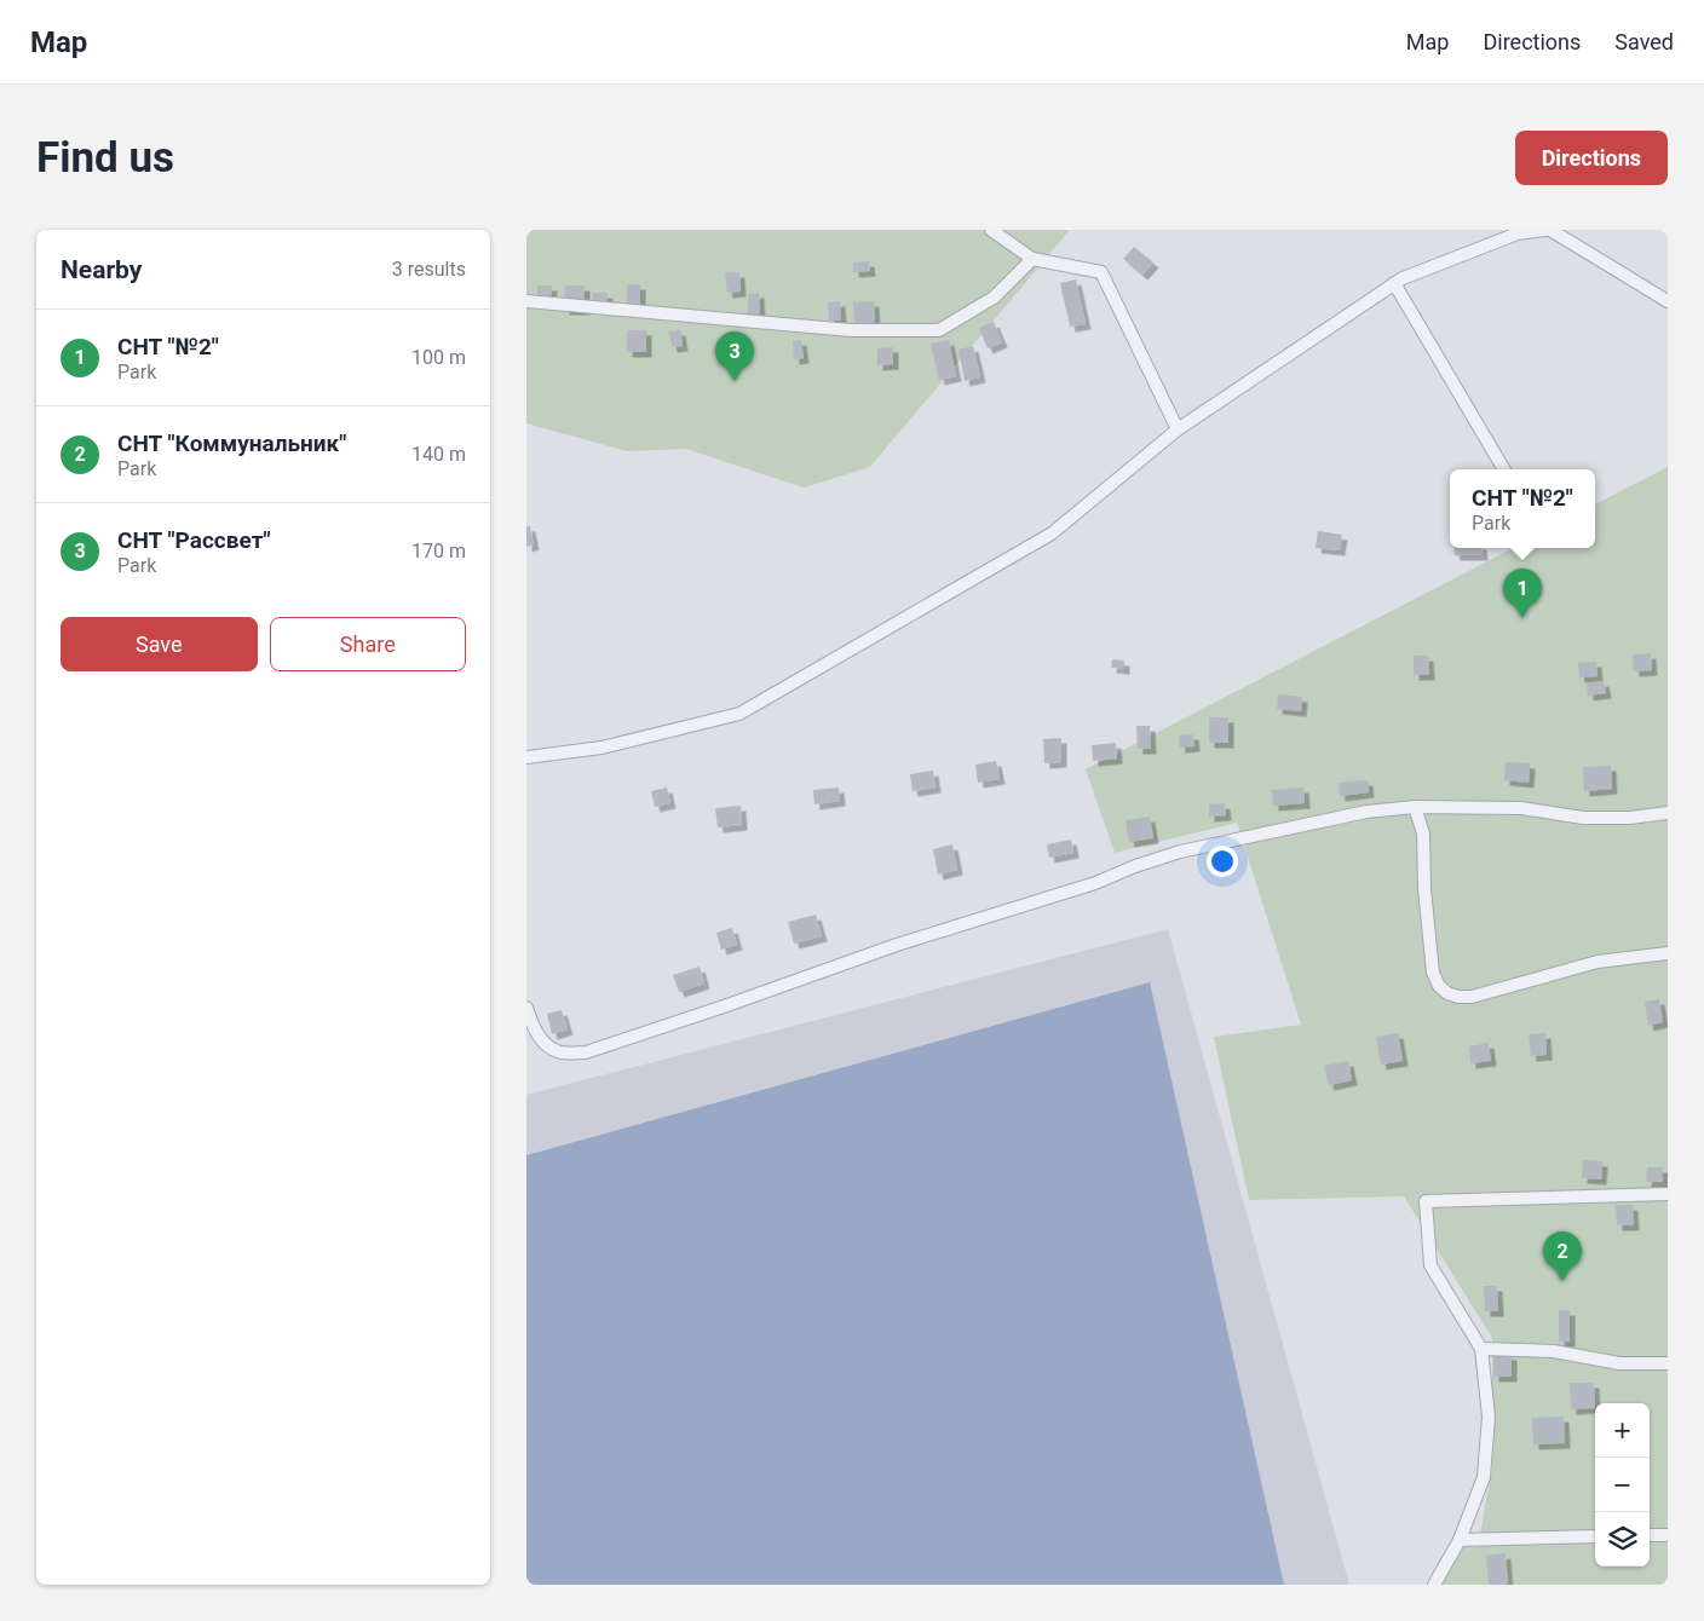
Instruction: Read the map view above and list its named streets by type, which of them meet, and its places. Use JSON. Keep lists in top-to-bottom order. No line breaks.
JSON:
{"page":{"header":"Map","nav":["Map","Directions","Saved"],"buttons":["Directions",["Save","Share"]],"title":"Find us","heading":["Nearby","3 results"],"list":[{"mark":"1","name":"СНТ \"№2\"","note":"Park","value":"100 m"},{"mark":"2","name":"СНТ \"Коммунальник\"","note":"Park","value":"140 m"},{"mark":"3","name":"СНТ \"Рассвет\"","note":"Park","value":"170 m"}],"pins":["3","1","2"],"popup":["СНТ \"№2\"","Park"],"map_buttons":["+","−"]}}
